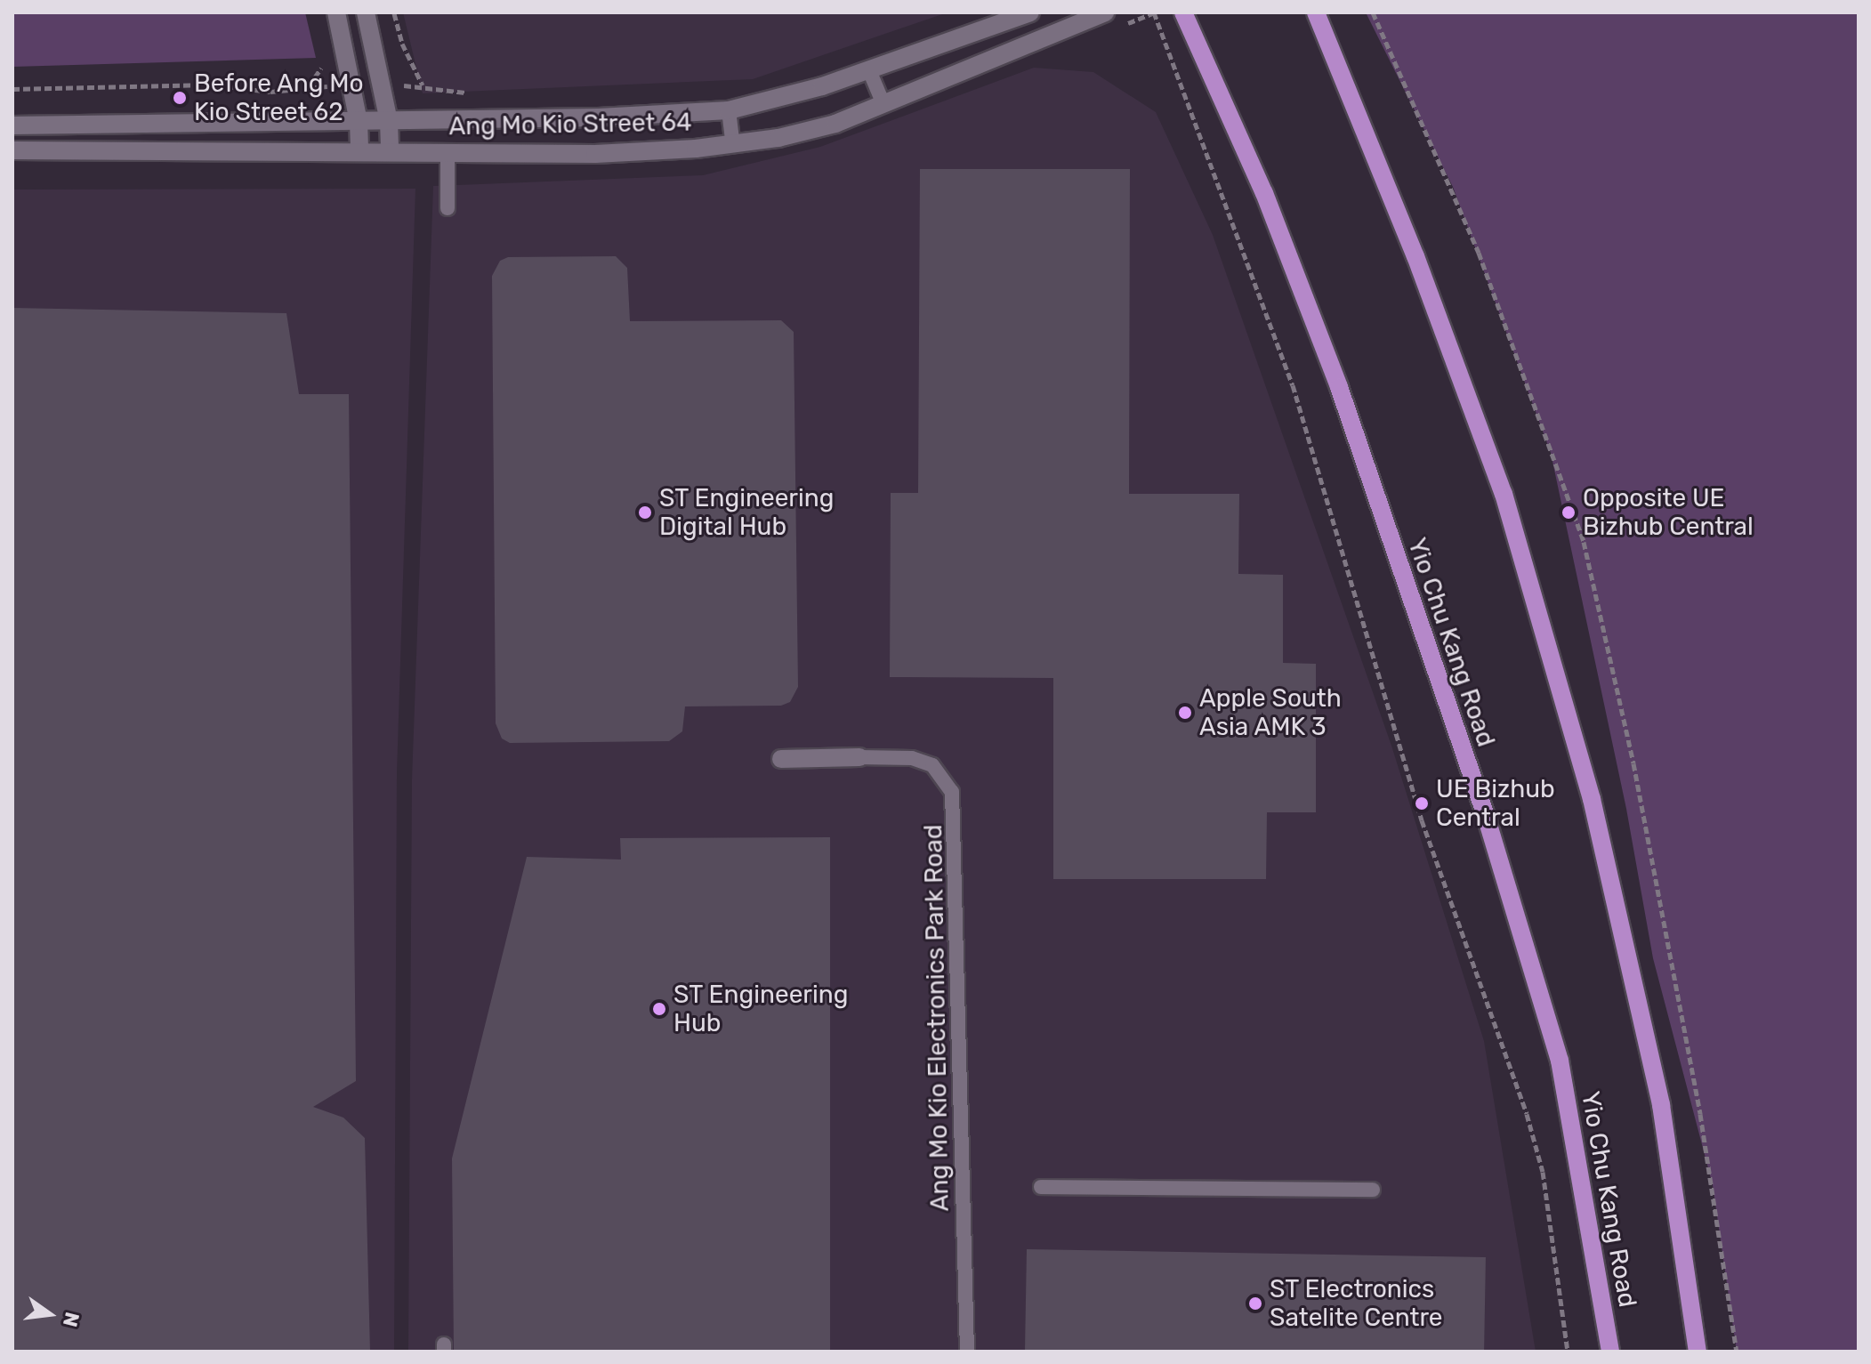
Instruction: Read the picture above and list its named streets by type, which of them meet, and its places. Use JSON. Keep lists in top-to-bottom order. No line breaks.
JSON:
{"streets":{"main road":["Yio Chu Kang Road"],"street":["Ang Mo Kio Street 64"],"lane":["Ang Mo Kio Electronics Park Road"]},"places":["Before Ang Mo Kio Street 62","ST Engineering Digital Hub","Opposite UE Bizhub Central","Apple South Asia AMK 3","UE Bizhub Central","ST Engineering Hub","ST Electronics Satelite Centre"],"north":"right"}
